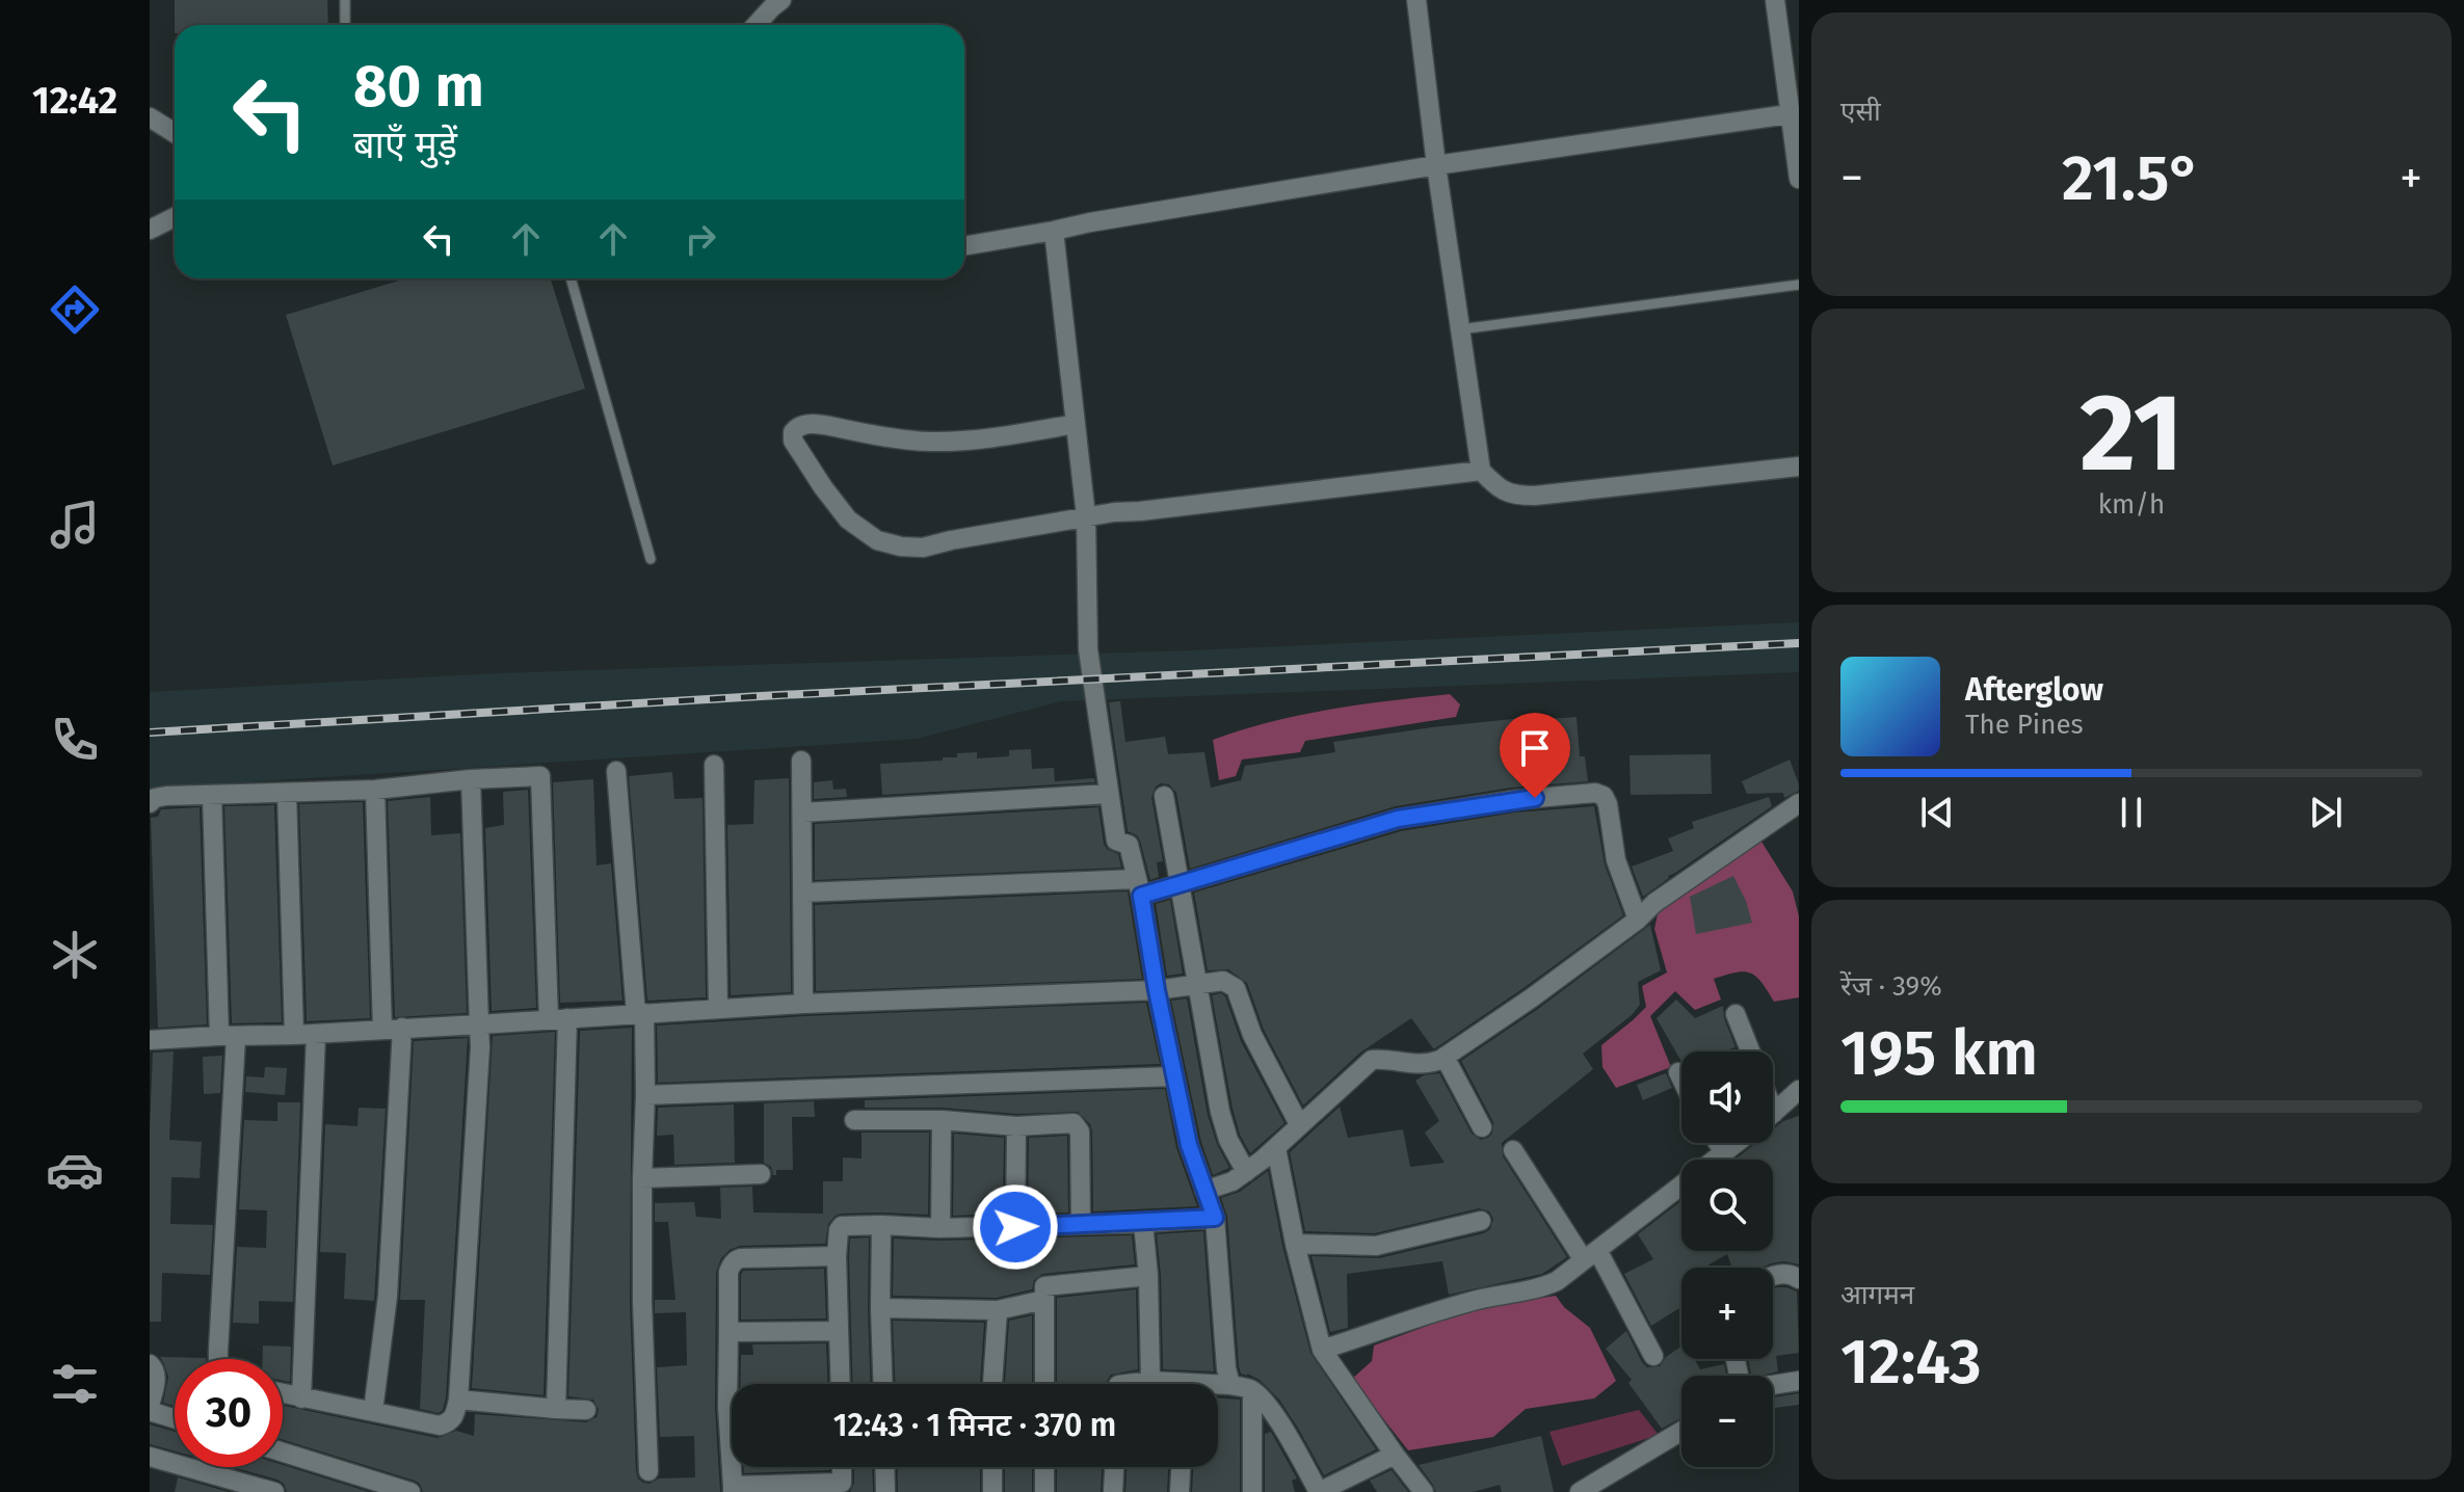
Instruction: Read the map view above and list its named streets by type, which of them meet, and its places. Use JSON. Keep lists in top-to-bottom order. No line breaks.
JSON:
{"page":{"tabs":"12:42","tile":["एसी",["21","km/h"],["रेंज · 39%","195 km"],["आगमन","12:43"]],"turn":["80 m","बाएँ मुड़ें"],"heat":["−","21.5°","+"],"song":["Afterglow","The Pines"],"map_buttons":["+","−"],"limit":"30","trip":"12:43 · 1 मिनट · 370 m"}}
